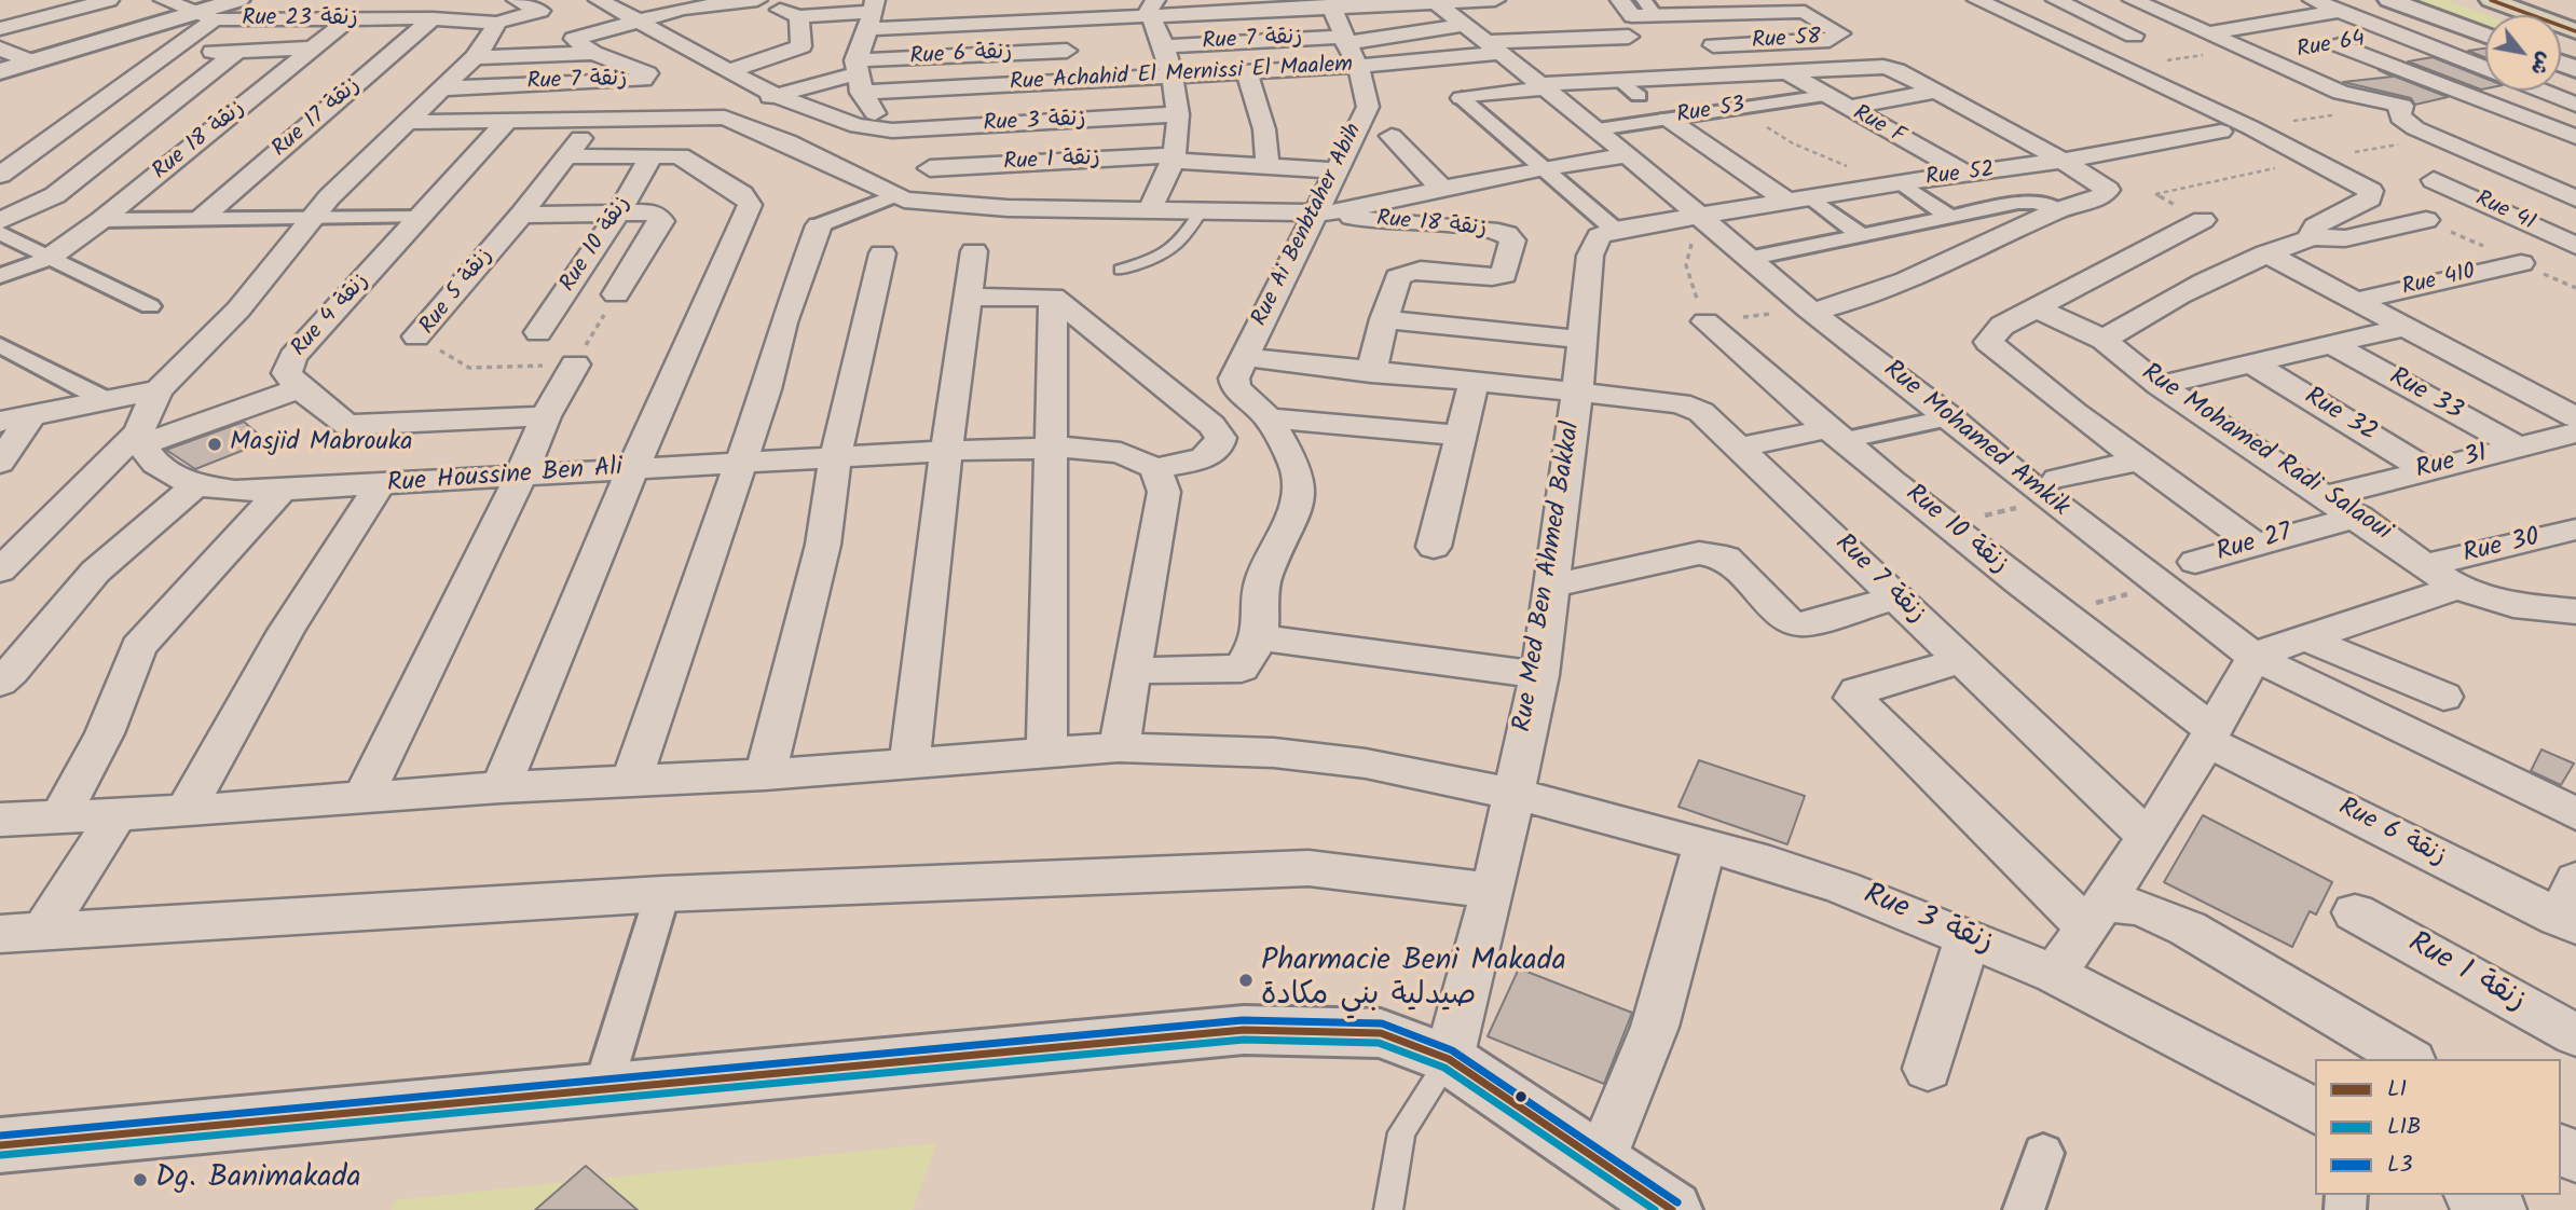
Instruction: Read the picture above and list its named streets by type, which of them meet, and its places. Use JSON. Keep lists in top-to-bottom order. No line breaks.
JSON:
{"streets":{"street":["Rue 23 زنقة","Rue 7 زنقة","Rue 58","Rue 64","Rue 6 زنقة","Rue Achahid El Mernissi El Maalem","Rue 53","Rue 17 زنقة","Rue 3 زنقة","Rue F","Rue 18 زنقة","Rue 1 زنقة","Rue 52","Rue 41","Rue Ai Benbtaher Abih","Rue 10 زنقة","Rue 410","Rue 5 زنقة","Rue 4 زنقة","Rue 33","Rue 32","Rue Mohamed Amkik","Rue Mohamed Radi Salaoui","Rue 31","Rue Houssine Ben Ali","Rue 27","Rue 30","Rue Med Ben Ahmed Bakkal"]},"crossings":[["Rue 23 زنقة","Rue 17 زنقة"],["Rue 23 زنقة","Rue 18 زنقة"],["Rue 7 زنقة","Rue Achahid El Mernissi El Maalem"],["Rue 7 زنقة","Rue 18 زنقة"],["Rue 7 زنقة","Rue Ai Benbtaher Abih"],["Rue 7 زنقة","Rue Mohamed Amkik"],["Rue 7 زنقة","Rue Med Ben Ahmed Bakkal"],["Rue 58","Rue 53"],["Rue 6 زنقة","Rue Achahid El Mernissi El Maalem"],["Rue 6 زنقة","Rue 10 زنقة"],["Rue Achahid El Mernissi El Maalem","Rue Ai Benbtaher Abih"],["Rue Achahid El Mernissi El Maalem","Rue Mohamed Amkik"],["Rue 53","Rue F"],["Rue 53","Rue Mohamed Amkik"],["Rue 3 زنقة","Rue Med Ben Ahmed Bakkal"],["Rue F","Rue 52"],["Rue 18 زنقة","Rue Ai Benbtaher Abih"],["Rue 1 زنقة","Rue Ai Benbtaher Abih"],["Rue 52","Rue Mohamed Amkik"],["Rue 33","Rue 31"],["Rue 32","Rue 31"],["Rue Mohamed Radi Salaoui","Rue 31"],["Rue Mohamed Radi Salaoui","Rue 27"],["Rue Mohamed Radi Salaoui","Rue 30"]],"places":["Masjid Mabrouka","Pharmacie Beni Makada صيدلية بني مكادة","Dg. Banimakada"],"lines":["transit line L1","transit line L3","transit line L1B"],"legend":["L1","L1B","L3"],"north":"bottom right"}
